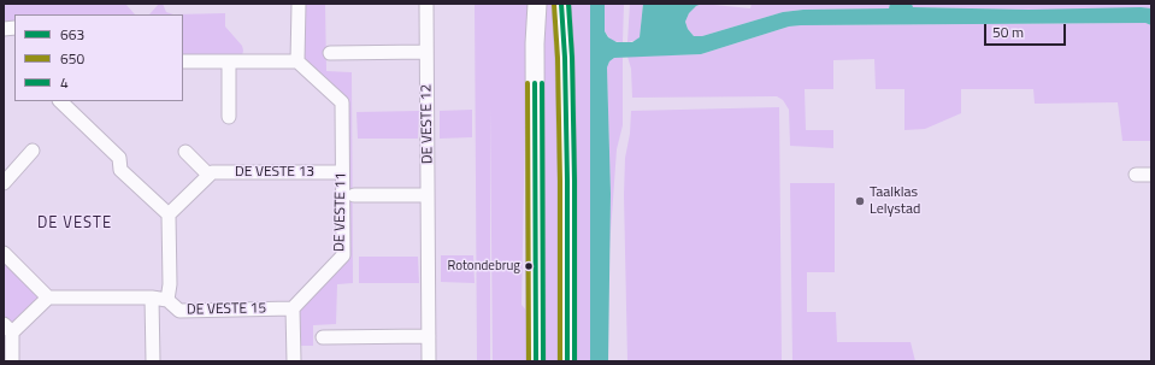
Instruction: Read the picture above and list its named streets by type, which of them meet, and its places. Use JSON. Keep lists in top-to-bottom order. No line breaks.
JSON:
{"streets":{"street":["DE VESTE 12","DE VESTE 13","DE VESTE 11","DE VESTE 15"]},"crossings":[["DE VESTE 13","DE VESTE 11"],["DE VESTE 11","DE VESTE 15"]],"districts":["DE VESTE"],"places":["Taalklas Lelystad","Rotondebrug"],"lines":["transit line 663","transit line 650","transit line 4"],"legend":["663","650","4"],"scale_bar":"50 m"}
